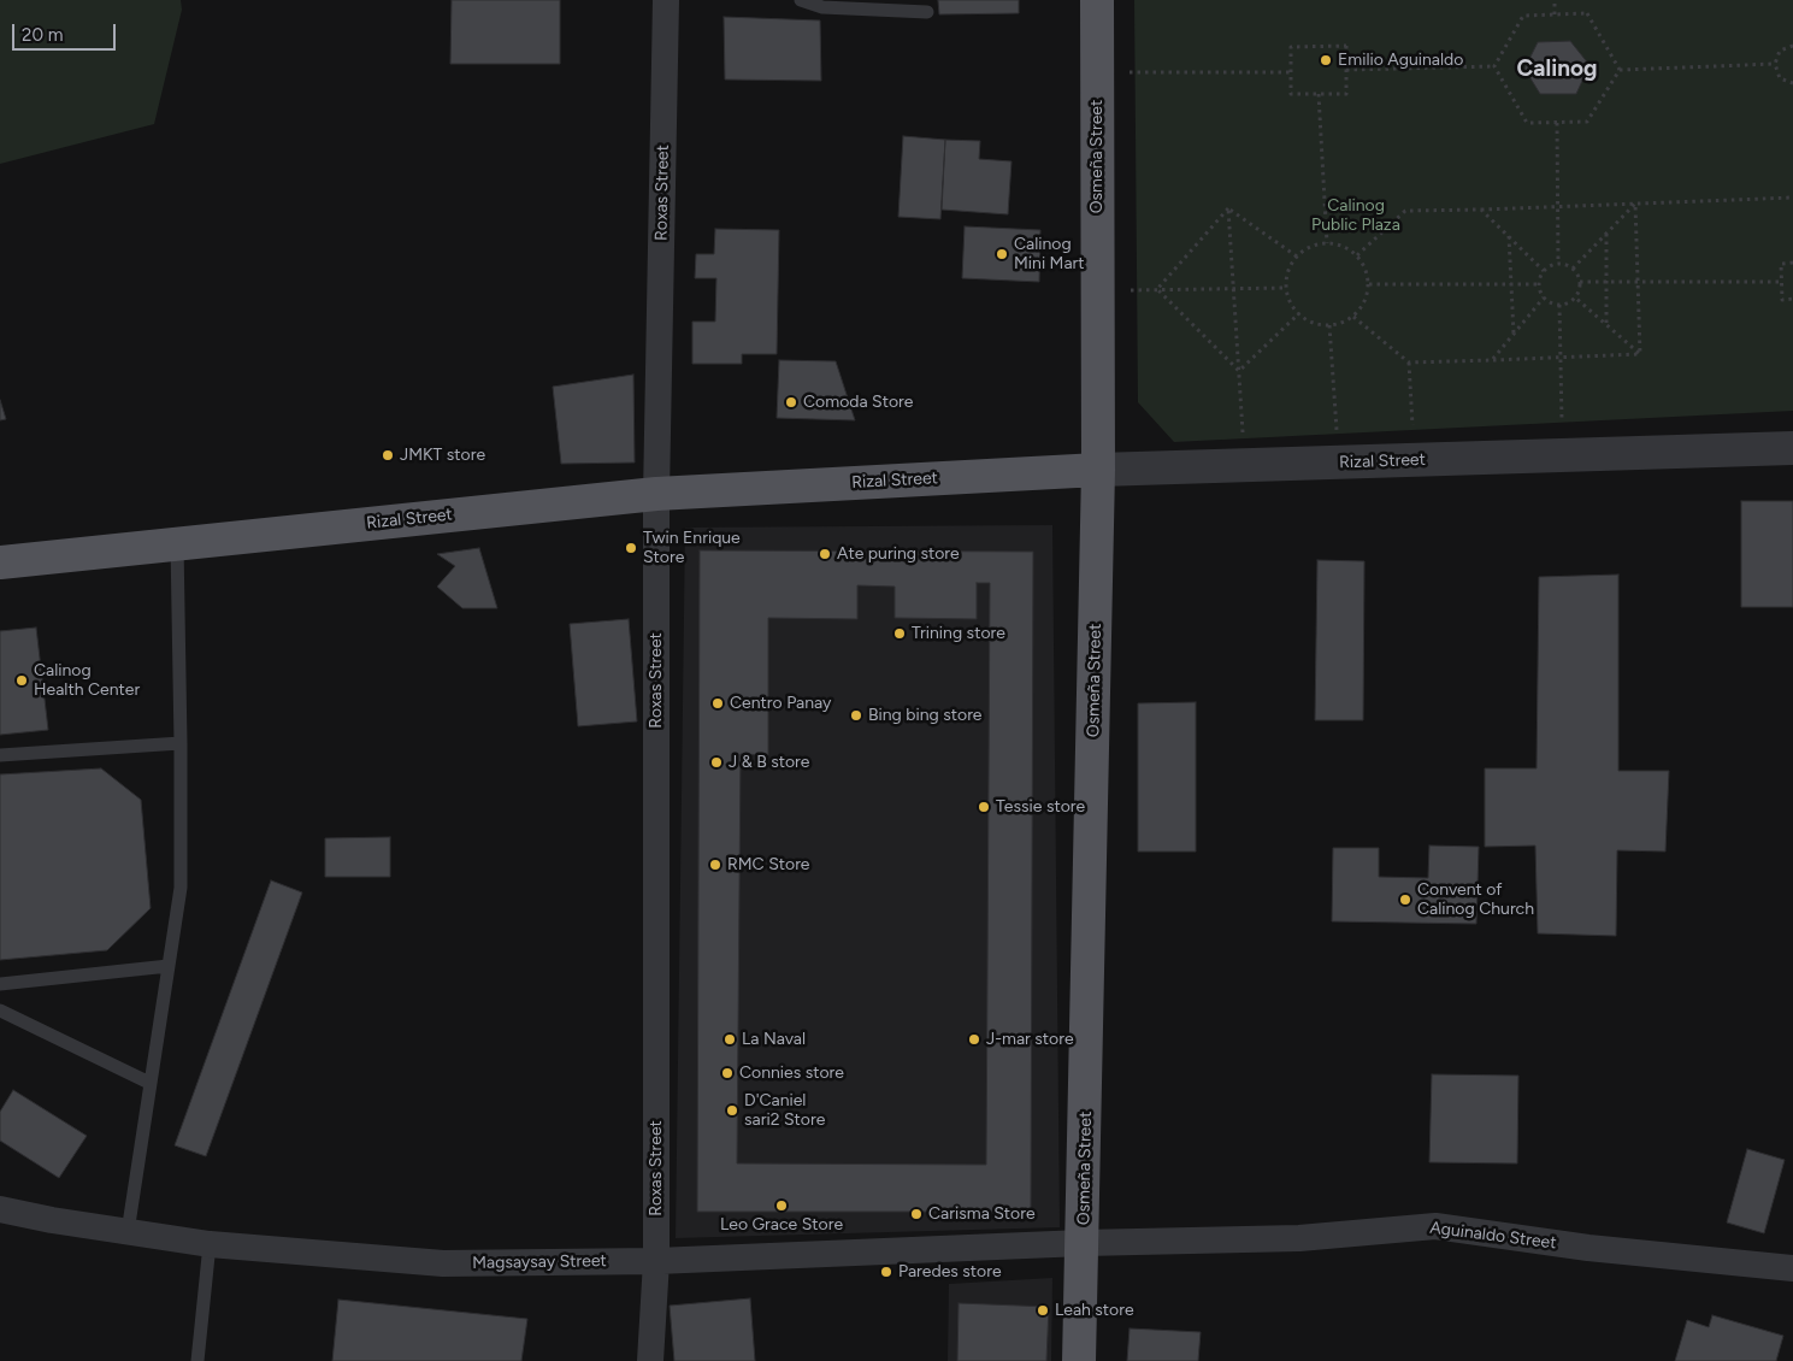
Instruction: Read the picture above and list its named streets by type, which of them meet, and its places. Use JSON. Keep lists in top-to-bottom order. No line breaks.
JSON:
{"streets":{"main road":["Osmeña Street","Rizal Street"],"street":["Roxas Street","Aguinaldo Street","Magsaysay Street"]},"crossings":[["Osmeña Street","Rizal Street"],["Osmeña Street","Aguinaldo Street"],["Osmeña Street","Magsaysay Street"],["Roxas Street","Rizal Street"],["Roxas Street","Magsaysay Street"],["Aguinaldo Street","Magsaysay Street"]],"districts":["Calinog"],"parks":["Calinog Public Plaza"],"places":["Emilio Aguinaldo","Calinog Mini Mart","Comoda Store","JMKT store","Twin Enrique Store","Ate puring store","Trining store","Calinog Health Center","Centro Panay","Bing bing store","J & B store","Tessie store","RMC Store","Convent of Calinog Church","La Naval","J-mar store","Connies store","D'Caniel sari2 Store","Leo Grace Store","Carisma Store","Paredes store","Leah store"],"scale_bar":"20 m"}
